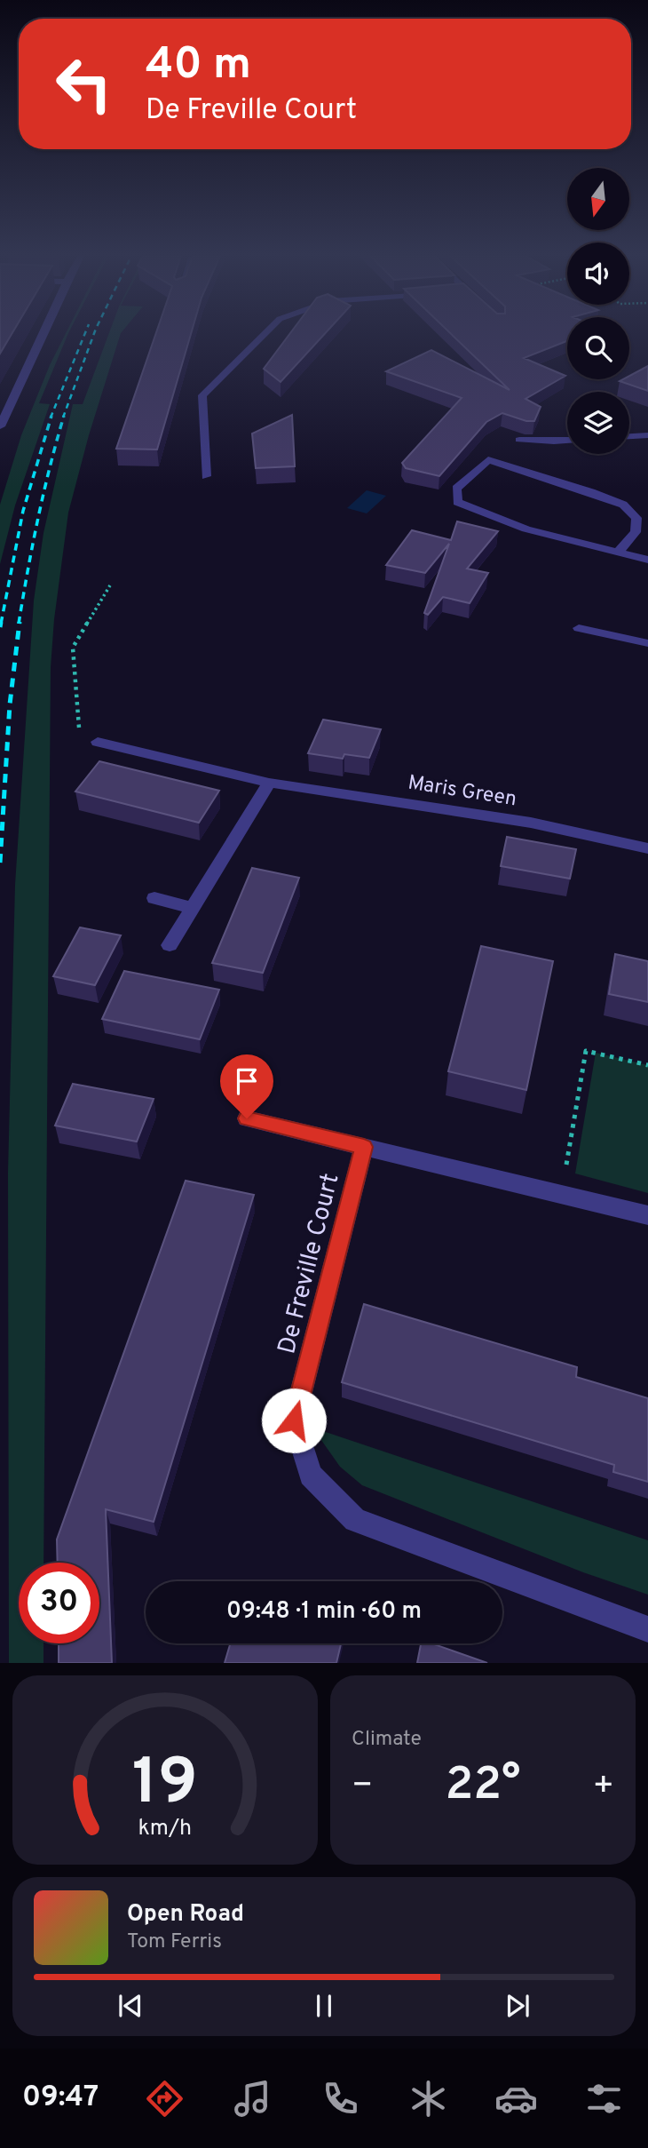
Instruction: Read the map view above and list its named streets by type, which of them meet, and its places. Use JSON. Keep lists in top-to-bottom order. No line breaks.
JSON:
{"streets":{"street":["Maris Green","De Freville Court"]},"north":"bottom","page":{"turn":["40 m","De Freville Court"],"limit":"30","trip":"09:48 · 1 min · 60 m","tile":"Climate","heat":["−","22°","+"],"song":["Open Road","Tom Ferris"],"tabs":"09:47","gauge":["19","km/h"]}}
